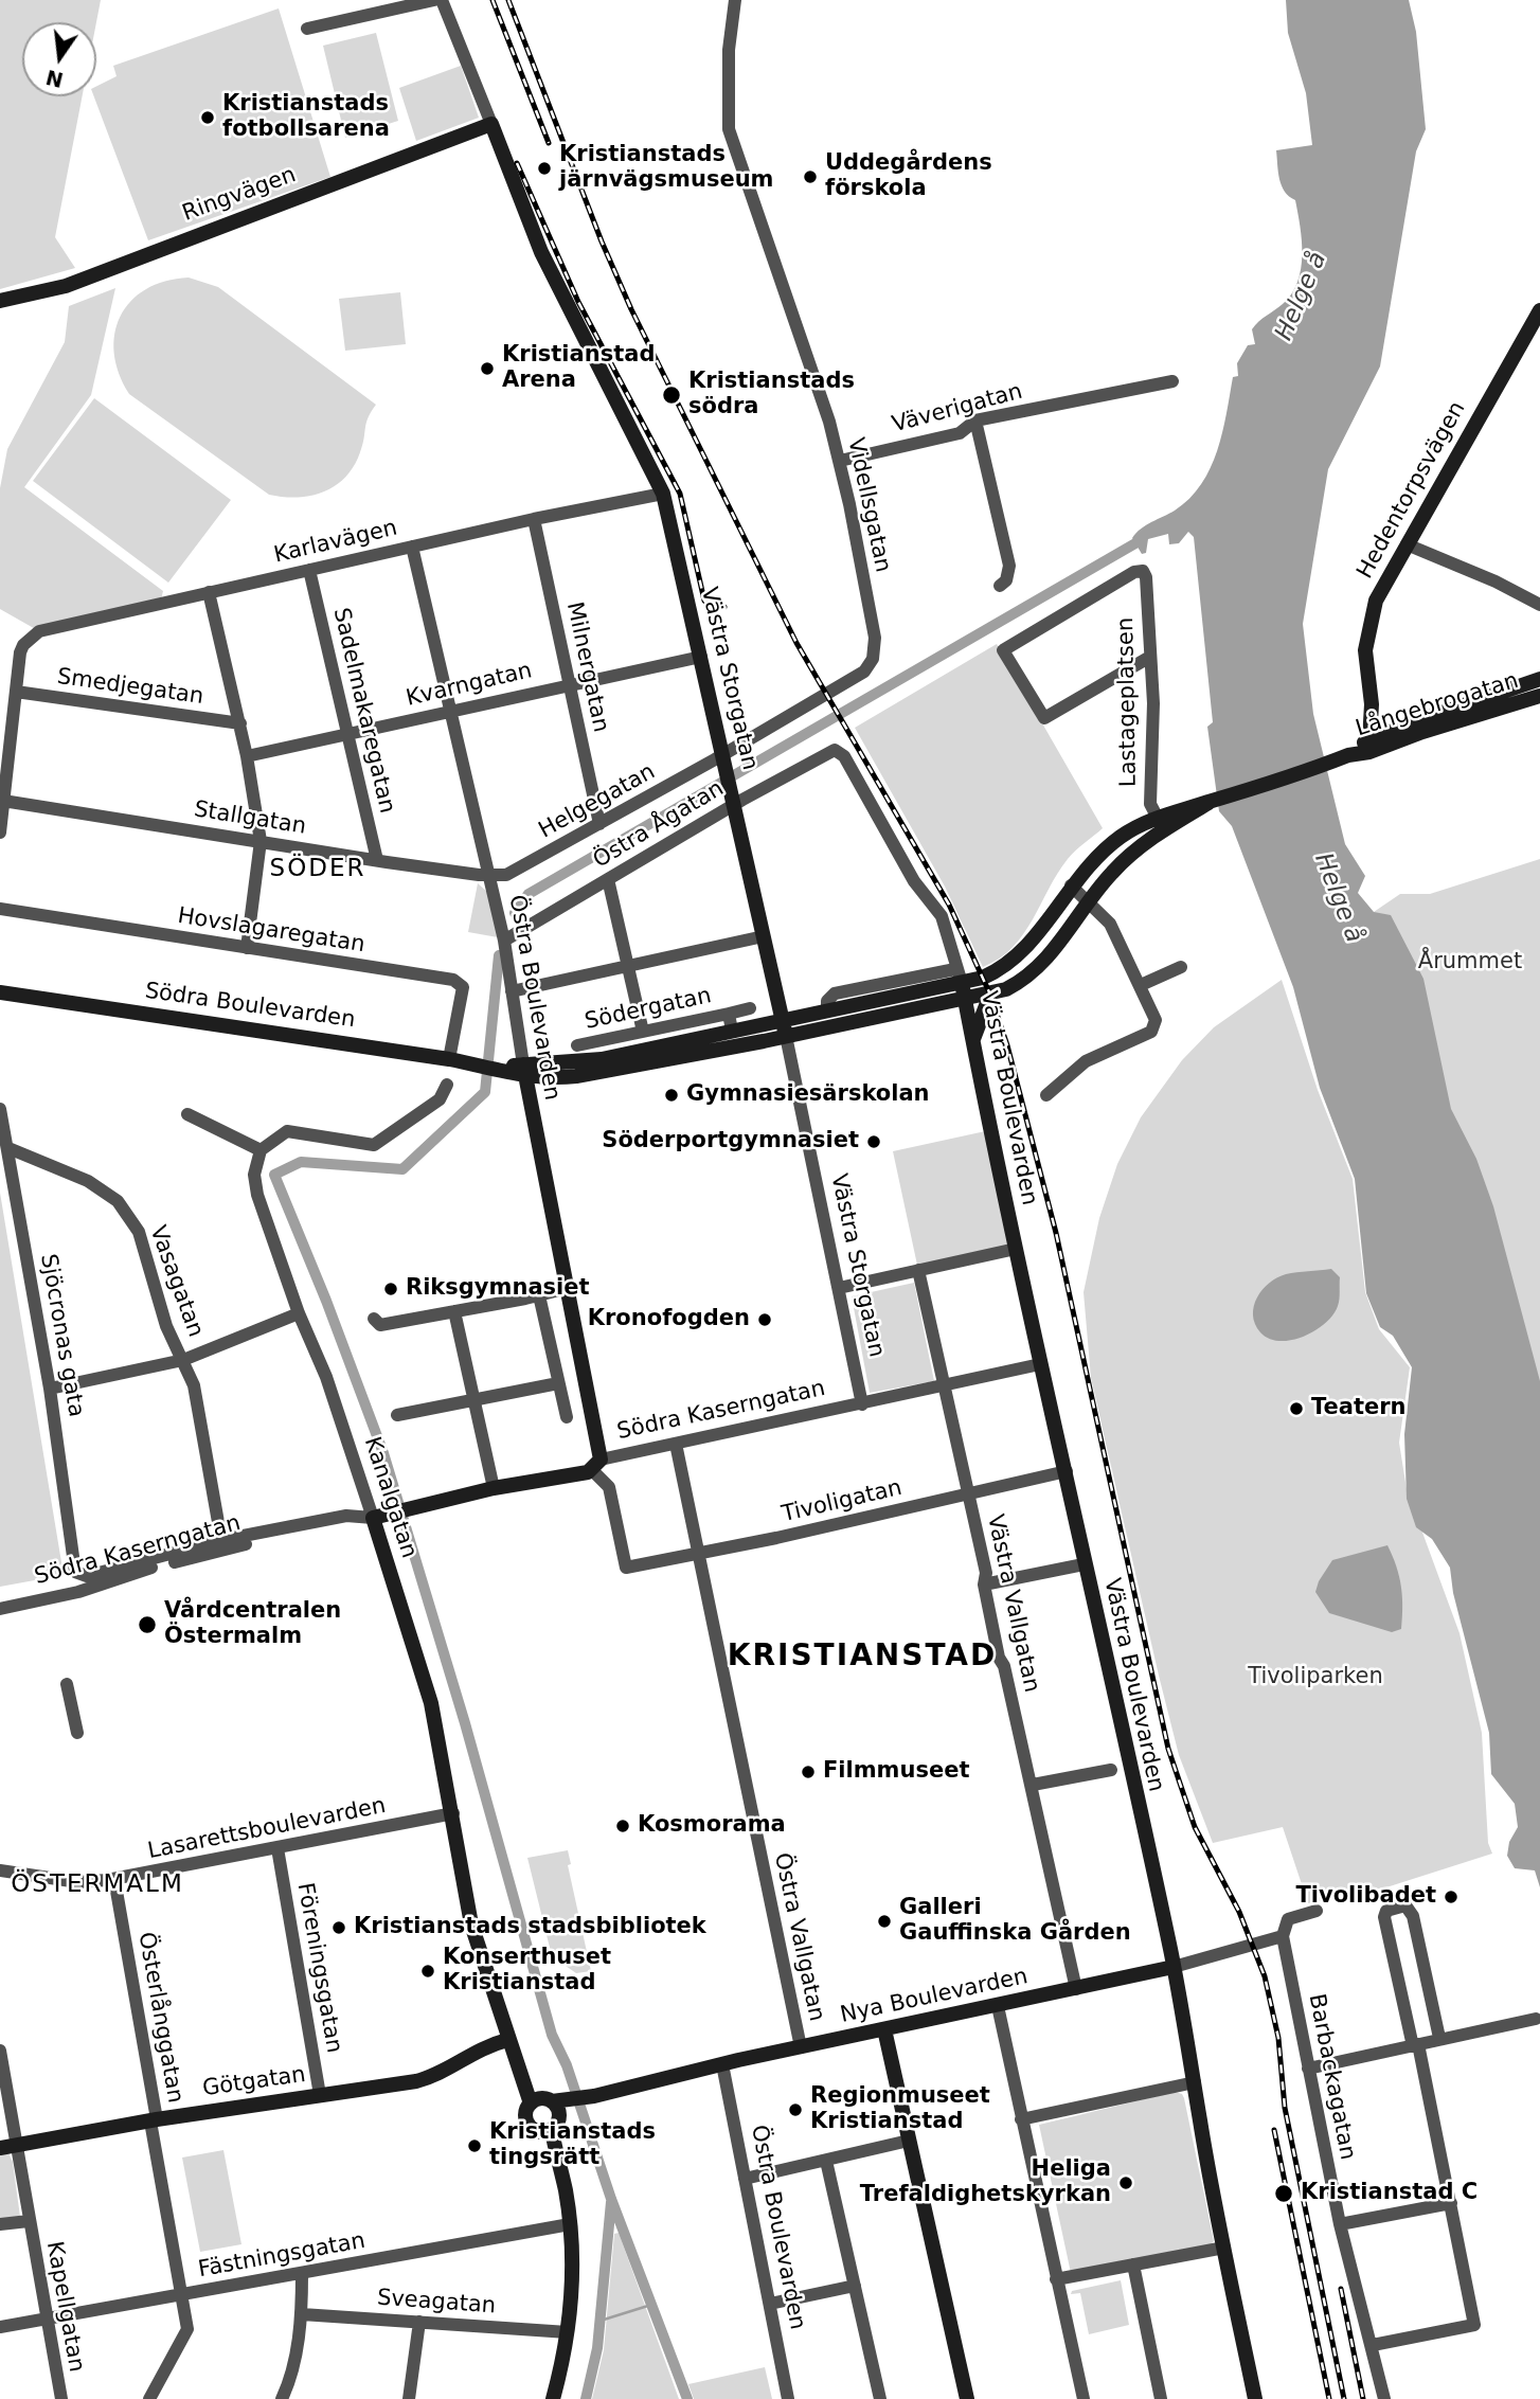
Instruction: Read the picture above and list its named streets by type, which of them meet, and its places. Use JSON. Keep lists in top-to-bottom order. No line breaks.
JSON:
{"streets":{"street":["Ringvägen","Väverigatan","Hedentorpsvägen","Videllsgatan","Karlavägen","Milnergatan","Västra Storgatan","Kvarngatan","Smedjegatan","Lastageplatsen","Långebrogatan","Sadelmakaregatan","Helgegatan","Stallgatan","Östra Ågatan","Hovslagaregatan","Östra Boulevarden","Södra Boulevarden","Södergatan","Västra Boulevarden","Vasagatan","Sjöcronas gata","Södra Kaserngatan","Kanalgatan","Tivoligatan","Västra Vallgatan","Lasarettsboulevarden","Östra Vallgatan","Föreningsgatan","Nya Boulevarden","Österlånggatan","Barbackagatan","Götgatan","Fästningsgatan","Sveagatan","Kapellgatan"]},"crossings":[["Ringvägen","Västra Storgatan"],["Väverigatan","Videllsgatan"],["Hedentorpsvägen","Långebrogatan"],["Videllsgatan","Västra Storgatan"],["Videllsgatan","Helgegatan"],["Karlavägen","Milnergatan"],["Karlavägen","Västra Storgatan"],["Karlavägen","Smedjegatan"],["Karlavägen","Sadelmakaregatan"],["Karlavägen","Östra Boulevarden"],["Milnergatan","Kvarngatan"],["Milnergatan","Helgegatan"],["Västra Storgatan","Kvarngatan"],["Västra Storgatan","Helgegatan"],["Västra Storgatan","Östra Ågatan"],["Västra Storgatan","Södra Boulevarden"],["Västra Storgatan","Södra Kaserngatan"],["Kvarngatan","Sadelmakaregatan"],["Kvarngatan","Östra Boulevarden"],["Lastageplatsen","Långebrogatan"],["Långebrogatan","Östra Ågatan"],["Långebrogatan","Södra Boulevarden"],["Långebrogatan","Västra Boulevarden"],["Sadelmakaregatan","Stallgatan"],["Helgegatan","Stallgatan"],["Helgegatan","Östra Boulevarden"],["Stallgatan","Östra Boulevarden"],["Östra Ågatan","Östra Boulevarden"],["Östra Ågatan","Södra Boulevarden"],["Östra Ågatan","Västra Boulevarden"],["Hovslagaregatan","Södra Boulevarden"],["Östra Boulevarden","Södra Boulevarden"],["Östra Boulevarden","Södra Kaserngatan"],["Östra Boulevarden","Tivoligatan"],["Östra Boulevarden","Nya Boulevarden"],["Södra Boulevarden","Södergatan"],["Södra Boulevarden","Västra Boulevarden"],["Västra Boulevarden","Södra Kaserngatan"],["Västra Boulevarden","Tivoligatan"],["Västra Boulevarden","Nya Boulevarden"],["Vasagatan","Sjöcronas gata"],["Vasagatan","Södra Kaserngatan"],["Sjöcronas gata","Södra Kaserngatan"],["Södra Kaserngatan","Kanalgatan"],["Södra Kaserngatan","Västra Vallgatan"],["Södra Kaserngatan","Östra Vallgatan"],["Kanalgatan","Lasarettsboulevarden"],["Kanalgatan","Nya Boulevarden"],["Kanalgatan","Götgatan"],["Tivoligatan","Västra Vallgatan"],["Tivoligatan","Östra Vallgatan"],["Västra Vallgatan","Nya Boulevarden"],["Lasarettsboulevarden","Föreningsgatan"],["Lasarettsboulevarden","Österlånggatan"],["Östra Vallgatan","Nya Boulevarden"],["Föreningsgatan","Götgatan"],["Nya Boulevarden","Barbackagatan"],["Österlånggatan","Götgatan"],["Österlånggatan","Fästningsgatan"],["Götgatan","Kapellgatan"],["Fästningsgatan","Kapellgatan"]],"districts":["SÖDER","KRISTIANSTAD","ÖSTERMALM"],"water":["Helge å"],"parks":["Årummet","Tivoliparken"],"places":["Kristianstads fotbollsarena","Kristianstads järnvägsmuseum","Uddegårdens förskola","Kristianstad Arena","Kristianstads södra","Gymnasiesärskolan","Söderportgymnasiet","Riksgymnasiet","Kronofogden","Teatern","Vårdcentralen Östermalm","Filmmuseet","Kosmorama","Tivolibadet","Galleri Gauffinska Gården","Kristianstads stadsbibliotek","Konserthuset Kristianstad","Regionmuseet Kristianstad","Kristianstads tingsrätt","Heliga Trefaldighetskyrkan","Kristianstad C"],"north":"bottom"}
